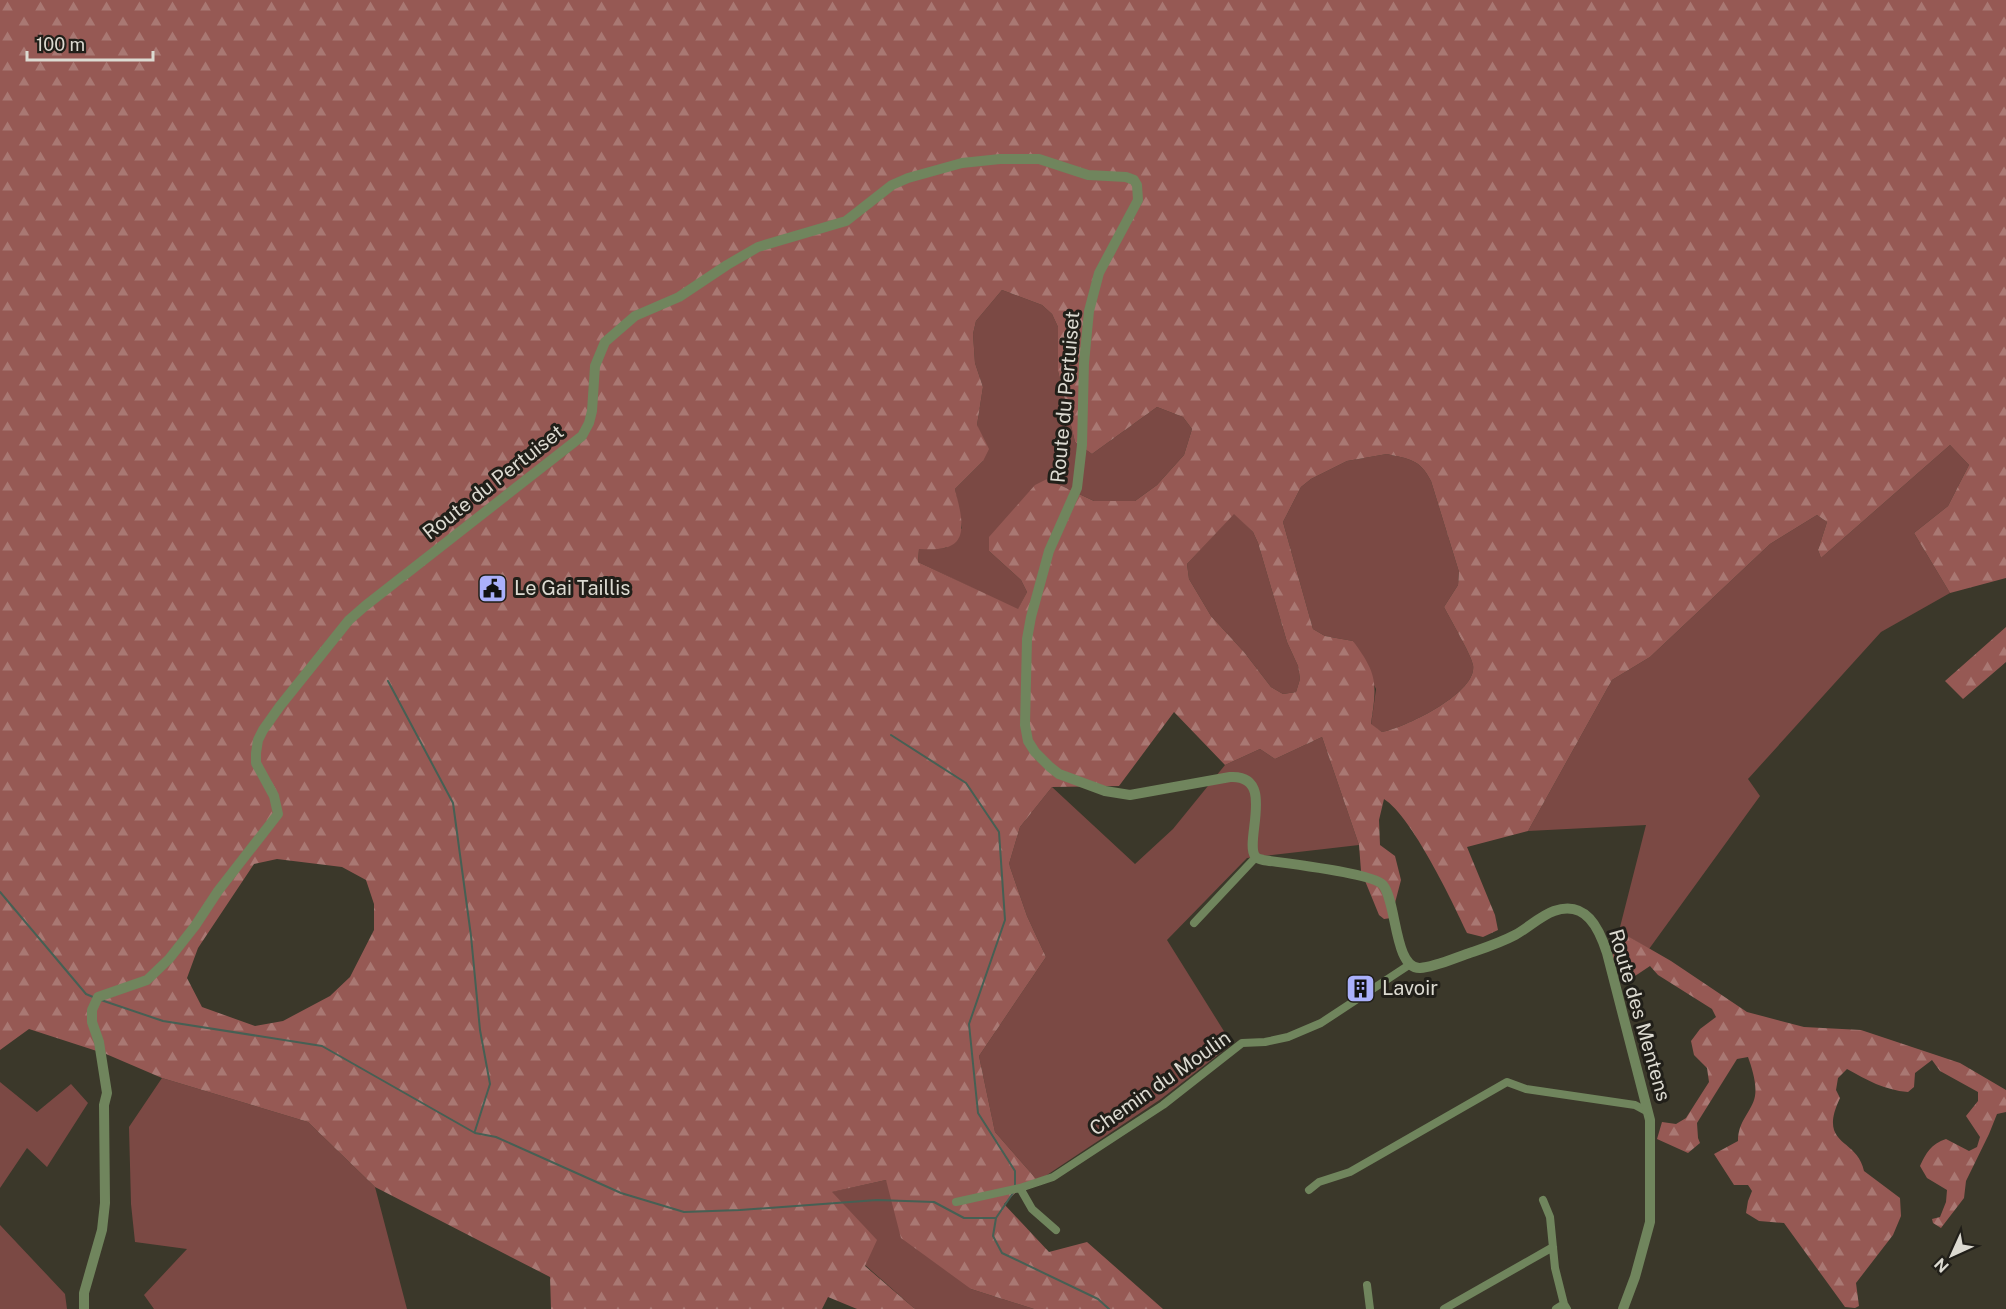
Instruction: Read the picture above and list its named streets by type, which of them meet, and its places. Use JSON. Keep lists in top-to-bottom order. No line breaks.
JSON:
{"streets":{"street":["Route du Pertuiset","Route des Mentens","Chemin du Moulin"]},"crossings":[["Route des Mentens","Chemin du Moulin"]],"places":{"public building":["Le Gai Taillis"],"building":["Lavoir"]},"scale_bar":"100 m","north":"bottom left"}
